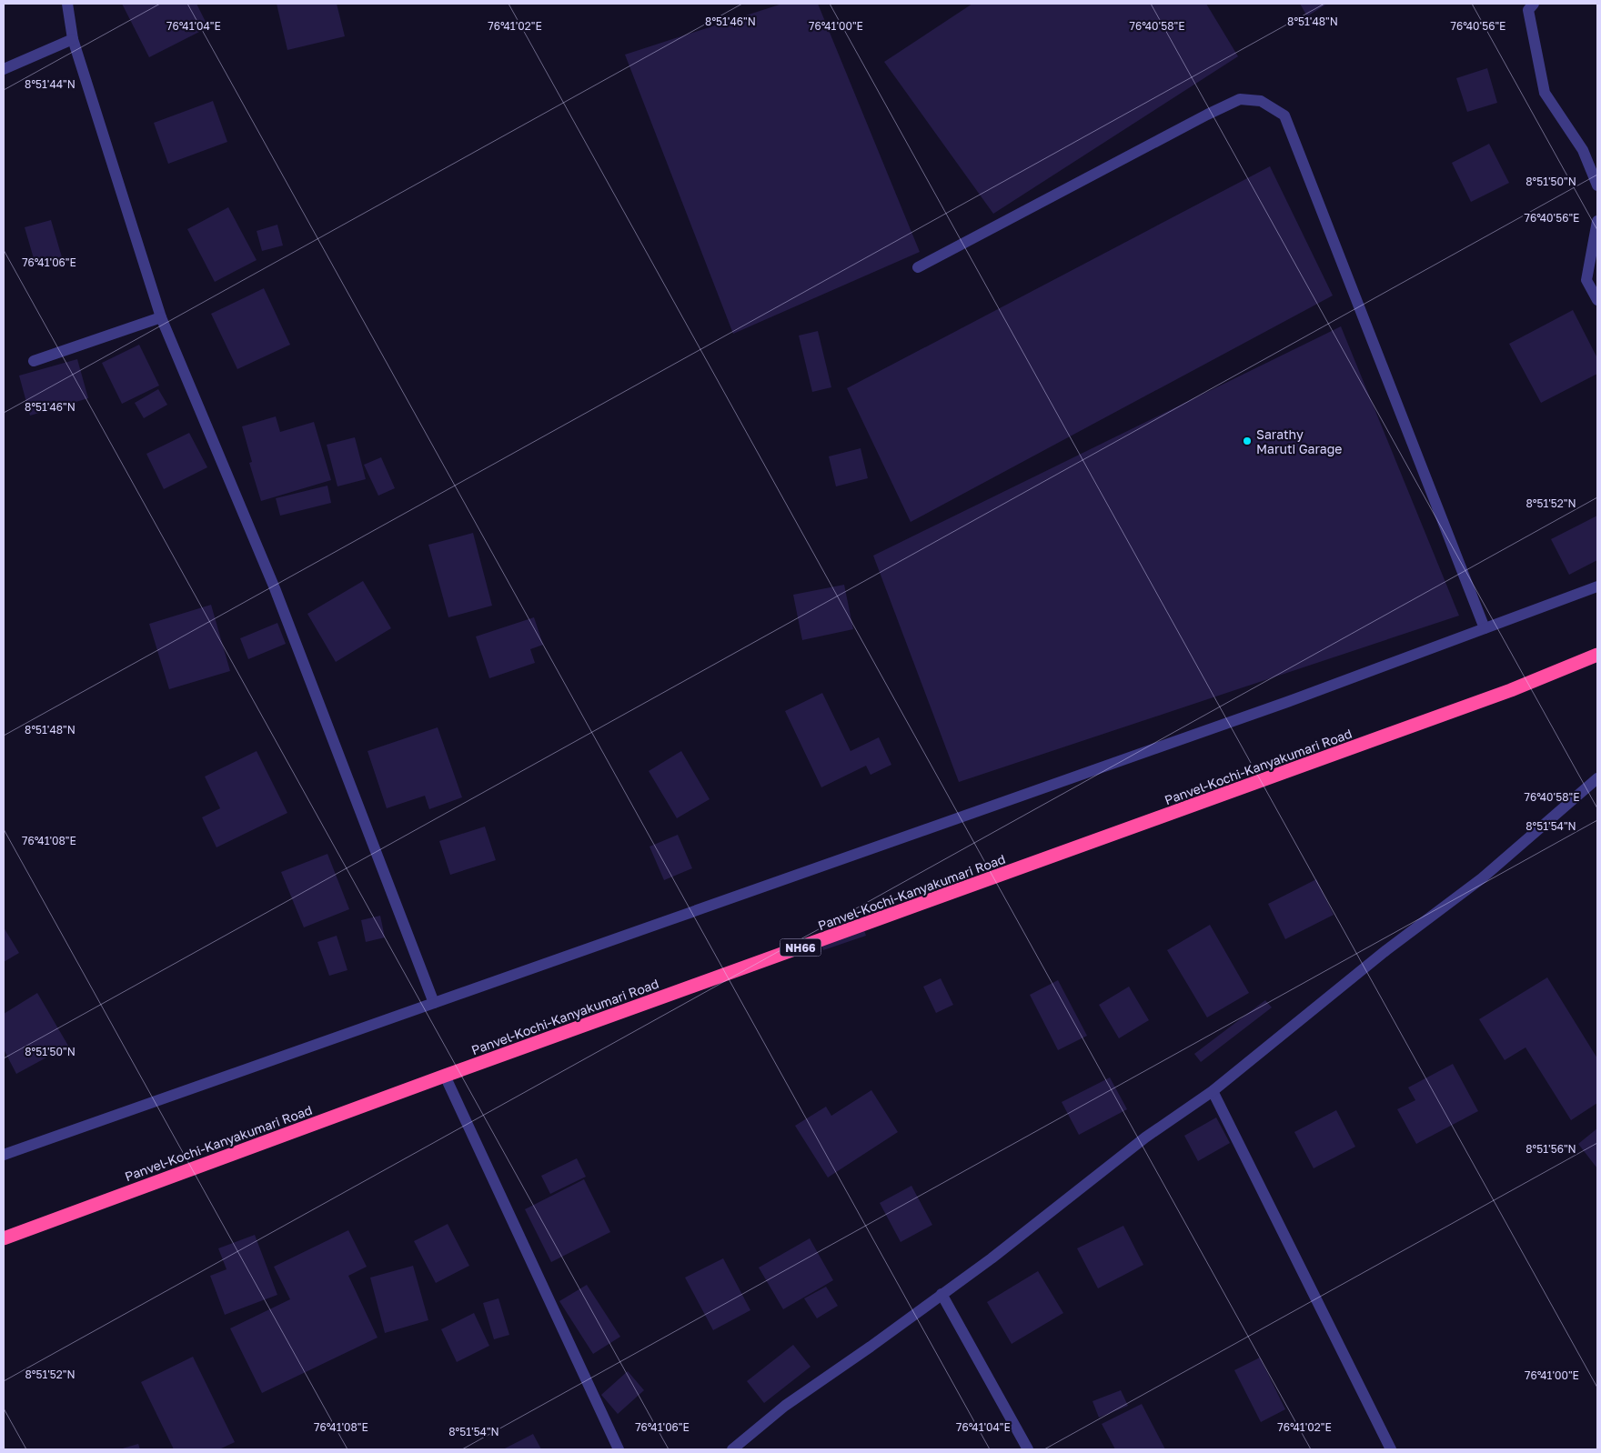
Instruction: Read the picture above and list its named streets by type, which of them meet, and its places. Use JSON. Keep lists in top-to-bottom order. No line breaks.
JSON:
{"streets":{"highway":["Panvel-Kochi-Kanyakumari Road","NH66"]},"places":["Sarathy Maruti Garage"],"coordinates":["8°51'46\"N","8°51'48\"N","76°41'04\"E","76°41'02\"E","76°41'00\"E","76°40'58\"E","76°40'56\"E","8°51'44\"N","8°51'50\"N","76°41'06\"E","8°51'52\"N","8°51'54\"N","76°41'08\"E","8°51'56\"N"]}
